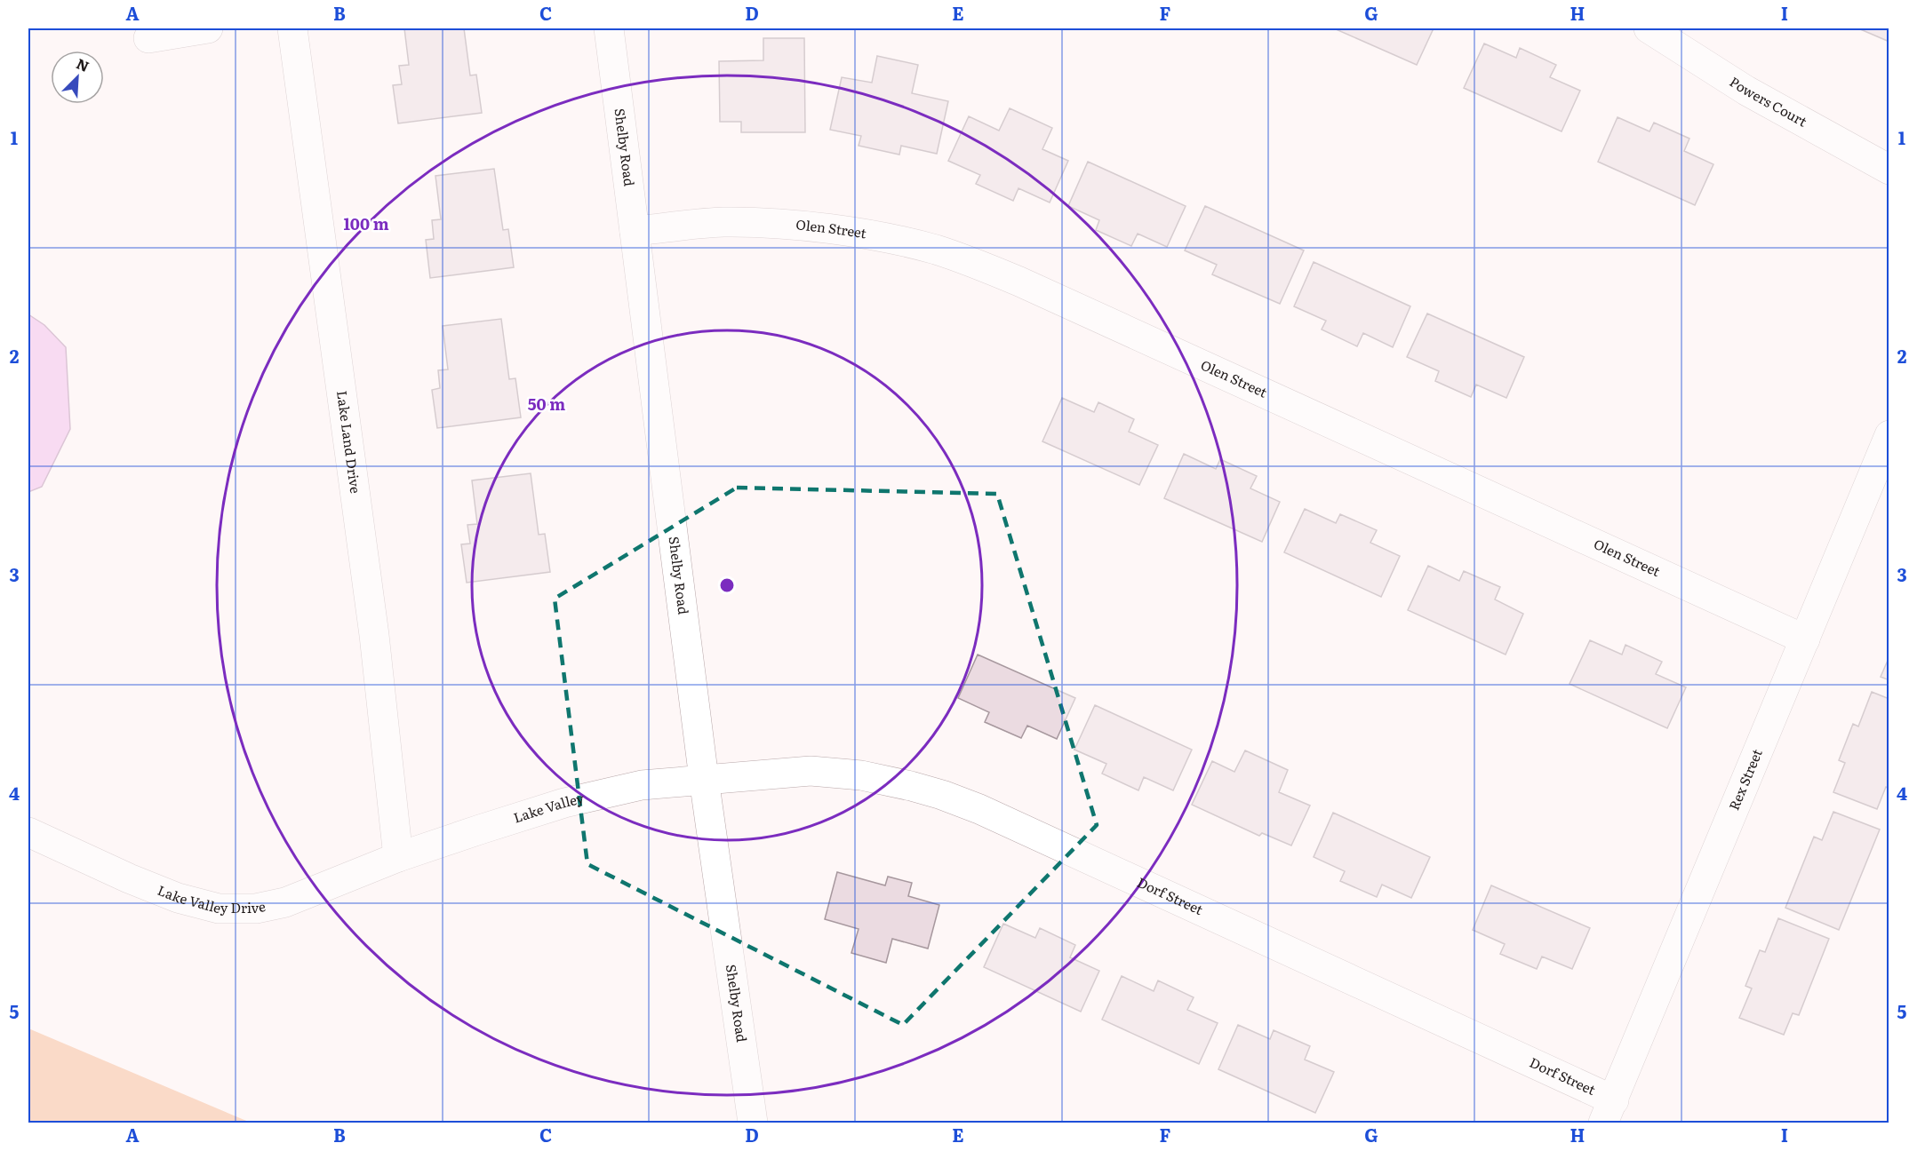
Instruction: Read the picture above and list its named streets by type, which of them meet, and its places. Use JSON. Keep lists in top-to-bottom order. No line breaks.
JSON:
{"streets":{"street":["Powers Court","Shelby Road","Olen Street","Lake Land Drive","Rex Street","Lake Valley","Lake Valley Drive","Dorf Street"]},"crossings":[["Shelby Road","Olen Street"],["Shelby Road","Lake Valley"],["Shelby Road","Dorf Street"],["Olen Street","Rex Street"],["Lake Land Drive","Lake Valley"],["Lake Land Drive","Lake Valley Drive"],["Rex Street","Dorf Street"],["Lake Valley","Lake Valley Drive"],["Lake Valley","Dorf Street"]],"north":"top right","grid":{"columns":["A","B","C","D","E","F","G","H","I"],"rows":["1","2","3","4","5"]},"rings":["100 m","50 m"]}
